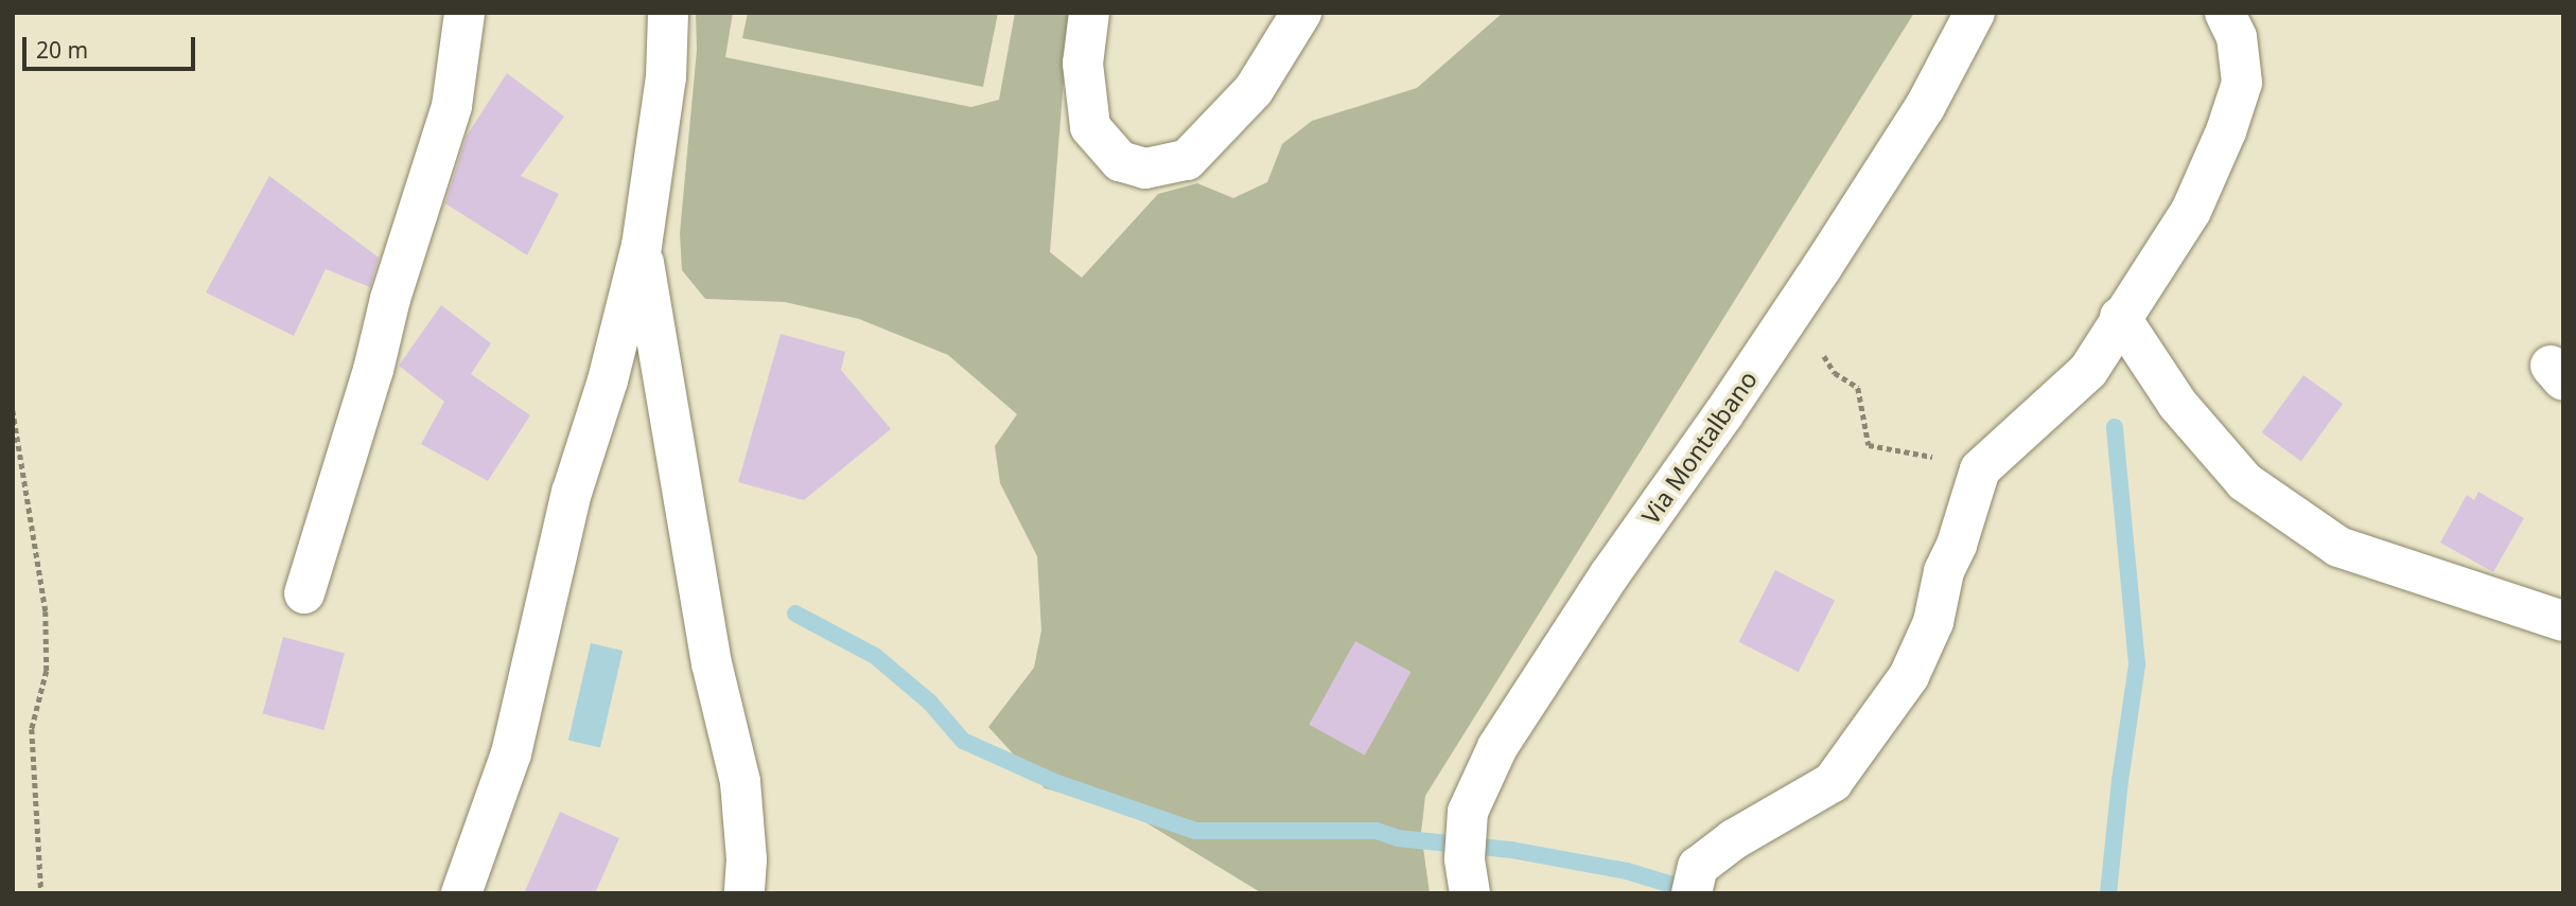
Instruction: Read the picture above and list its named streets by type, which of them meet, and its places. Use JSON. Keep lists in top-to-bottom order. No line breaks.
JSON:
{"streets":{"street":["Via Montalbano"]},"scale_bar":"20 m"}
